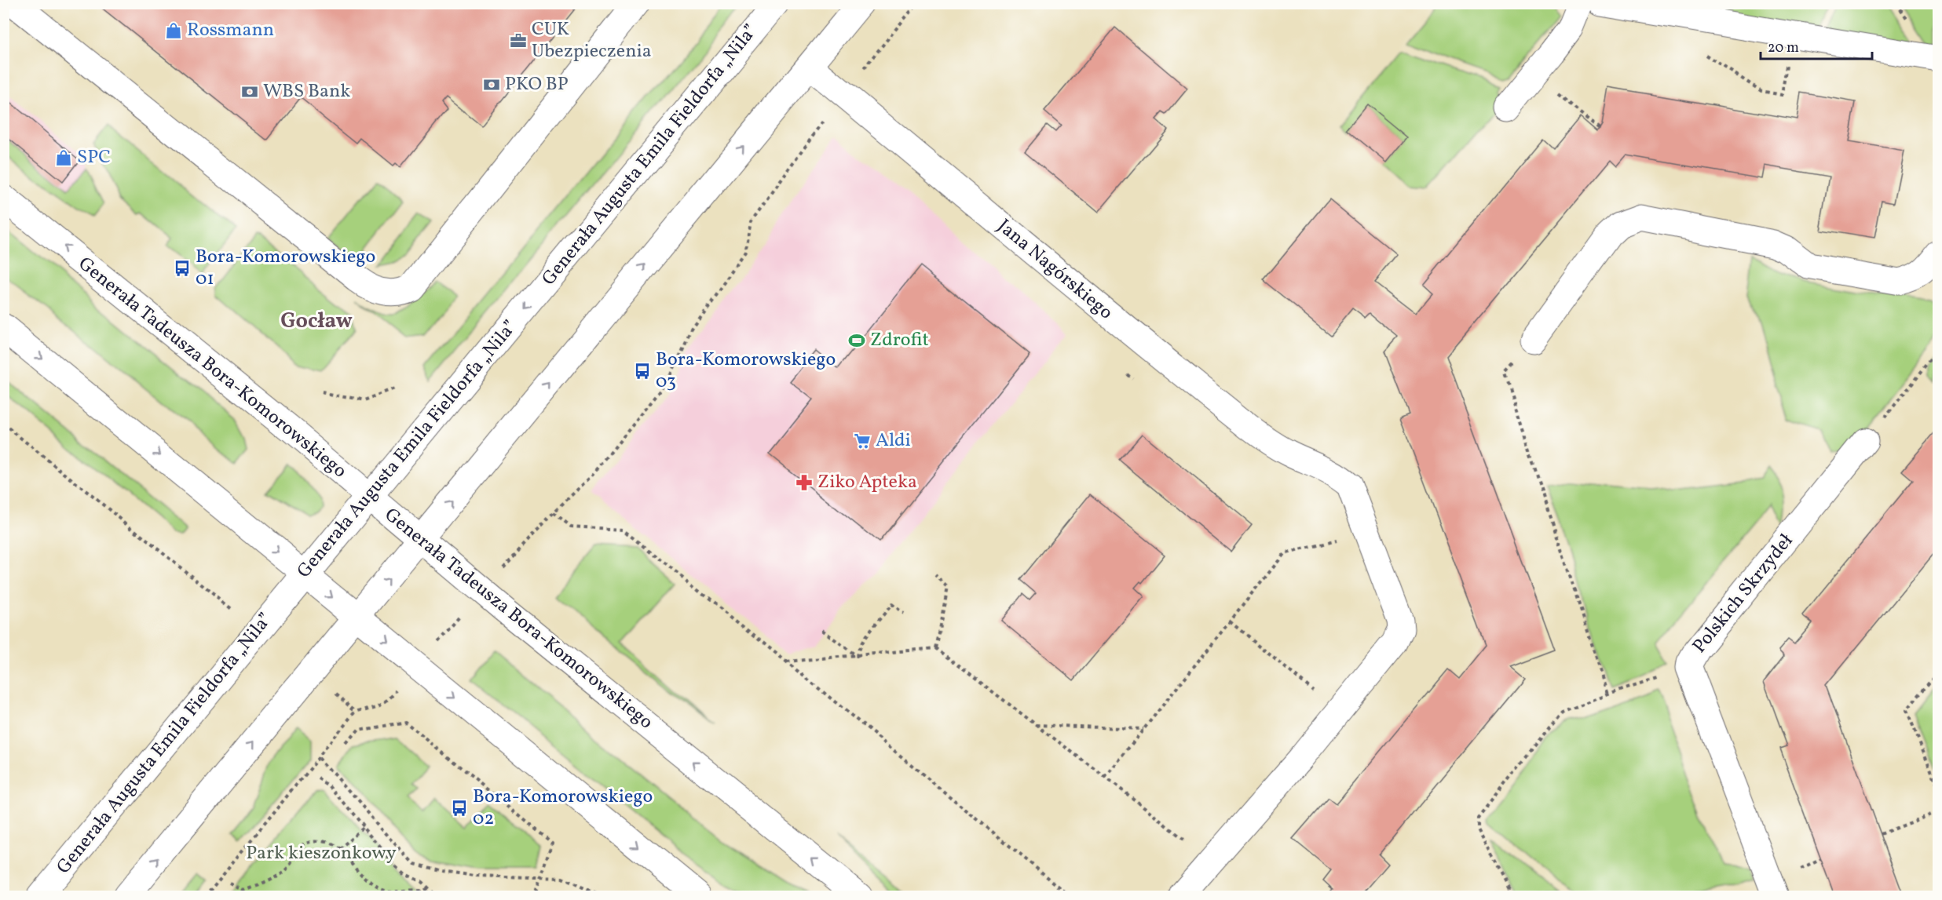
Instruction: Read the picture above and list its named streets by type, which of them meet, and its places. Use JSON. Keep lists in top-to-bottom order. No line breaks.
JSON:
{"streets":{"street":["Generała Augusta Emila Fieldorfa „Nila”","Jana Nagórskiego","Generała Tadeusza Bora-Komorowskiego","Polskich Skrzydeł"]},"crossings":[["Generała Augusta Emila Fieldorfa „Nila”","Generała Tadeusza Bora-Komorowskiego"]],"districts":["Gocław"],"parks":["Park kieszonkowy"],"places":{"shop":["Rossmann","SPC"],"office":["CUK Ubezpieczenia"],"bank":["PKO BP","WBS Bank"],"bus stop":["Bora-Komorowskiego 01","Bora-Komorowskiego 03","Bora-Komorowskiego 02"],"sports":["Zdrofit"],"supermarket":["Aldi"],"pharmacy":["Ziko Apteka"]},"scale_bar":"20 m"}
